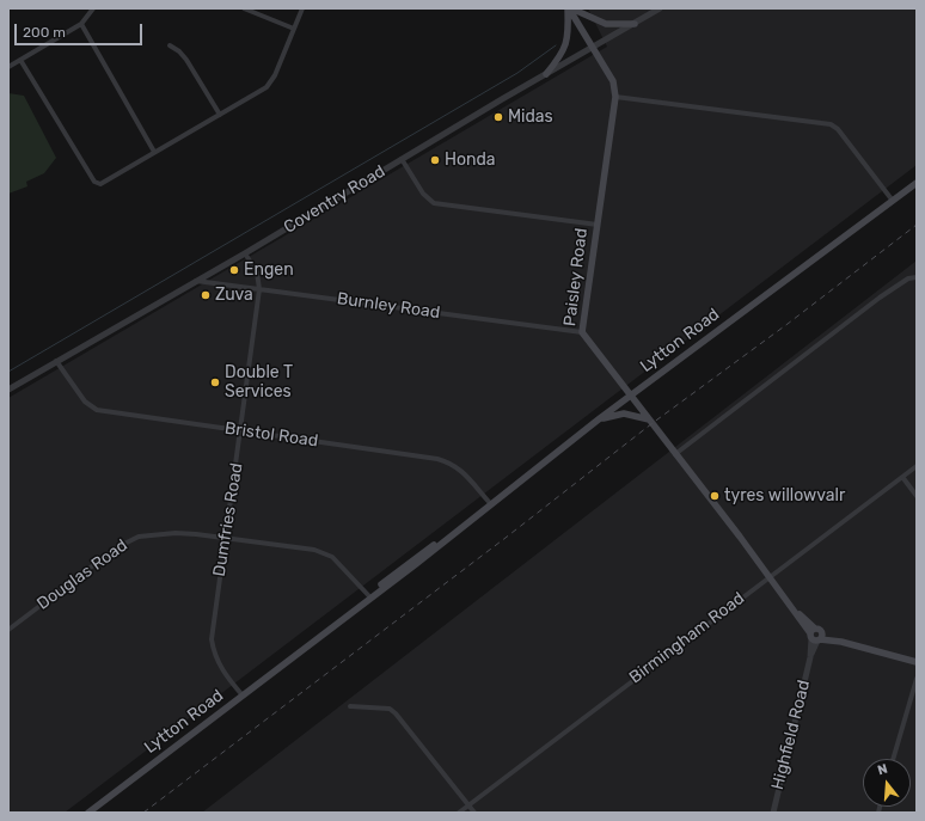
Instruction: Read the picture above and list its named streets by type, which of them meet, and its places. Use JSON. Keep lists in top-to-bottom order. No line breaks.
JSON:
{"streets":{"main road":["Paisley Road","Lytton Road"],"street":["Coventry Road","Burnley Road","Bristol Road","Dumfries Road","Douglas Road","Birmingham Road","Highfield Road"]},"crossings":[["Coventry Road","Paisley Road"],["Coventry Road","Burnley Road"],["Coventry Road","Bristol Road"],["Coventry Road","Dumfries Road"],["Paisley Road","Burnley Road"],["Paisley Road","Lytton Road"],["Paisley Road","Birmingham Road"],["Paisley Road","Highfield Road"],["Burnley Road","Dumfries Road"],["Lytton Road","Bristol Road"],["Lytton Road","Dumfries Road"],["Lytton Road","Douglas Road"],["Bristol Road","Dumfries Road"],["Dumfries Road","Douglas Road"]],"places":["Midas","Honda","Engen","Zuva","Double T Services","tyres willowvalr"],"scale_bar":"200 m","north":"top"}
